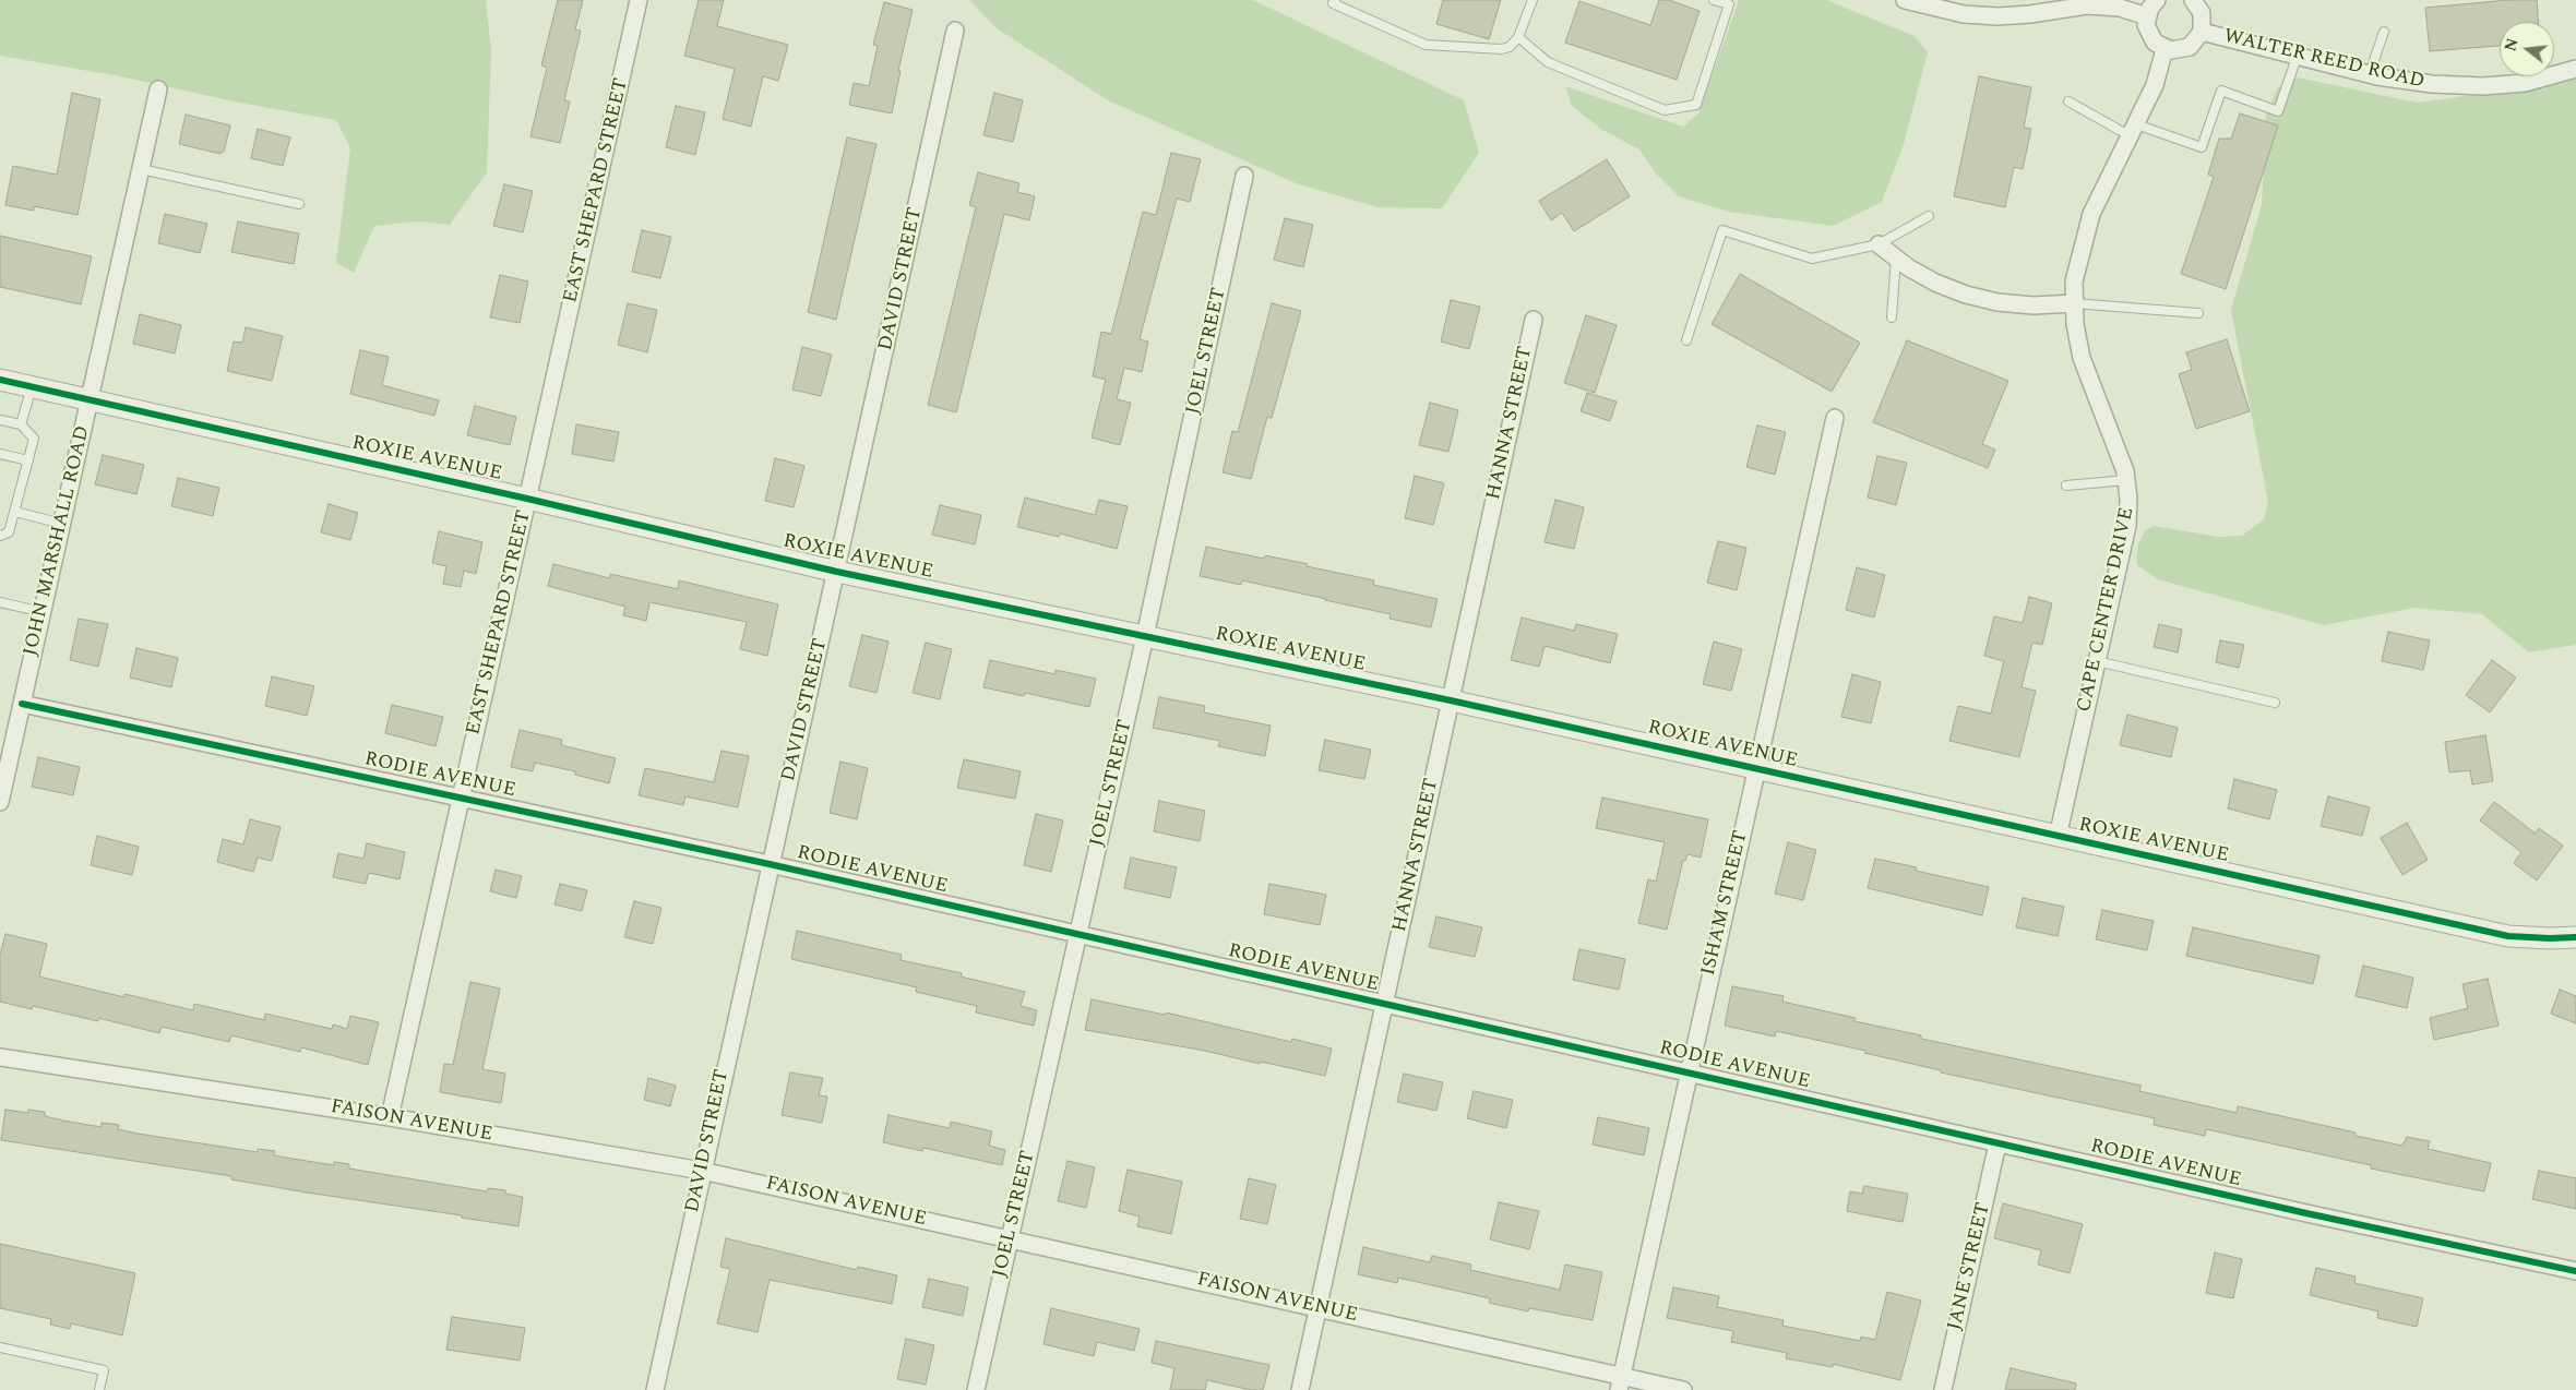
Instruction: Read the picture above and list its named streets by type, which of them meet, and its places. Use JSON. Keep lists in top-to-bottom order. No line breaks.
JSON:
{"streets":{"street":["WALTER REED ROAD","EAST SHEPARD STREET","DAVID STREET","JOEL STREET","HANNA STREET","ROXIE AVENUE","JOHN MARSHALL ROAD","CAPE CENTER DRIVE","RODIE AVENUE","ISHAM STREET","FAISON AVENUE","JANE STREET"]},"crossings":[["EAST SHEPARD STREET","ROXIE AVENUE"],["EAST SHEPARD STREET","RODIE AVENUE"],["EAST SHEPARD STREET","FAISON AVENUE"],["DAVID STREET","ROXIE AVENUE"],["DAVID STREET","RODIE AVENUE"],["DAVID STREET","FAISON AVENUE"],["JOEL STREET","ROXIE AVENUE"],["JOEL STREET","RODIE AVENUE"],["JOEL STREET","FAISON AVENUE"],["HANNA STREET","ROXIE AVENUE"],["HANNA STREET","RODIE AVENUE"],["HANNA STREET","FAISON AVENUE"],["ROXIE AVENUE","JOHN MARSHALL ROAD"],["ROXIE AVENUE","CAPE CENTER DRIVE"],["ROXIE AVENUE","ISHAM STREET"],["JOHN MARSHALL ROAD","RODIE AVENUE"],["RODIE AVENUE","ISHAM STREET"],["RODIE AVENUE","JANE STREET"],["ISHAM STREET","FAISON AVENUE"]],"north":"left"}
